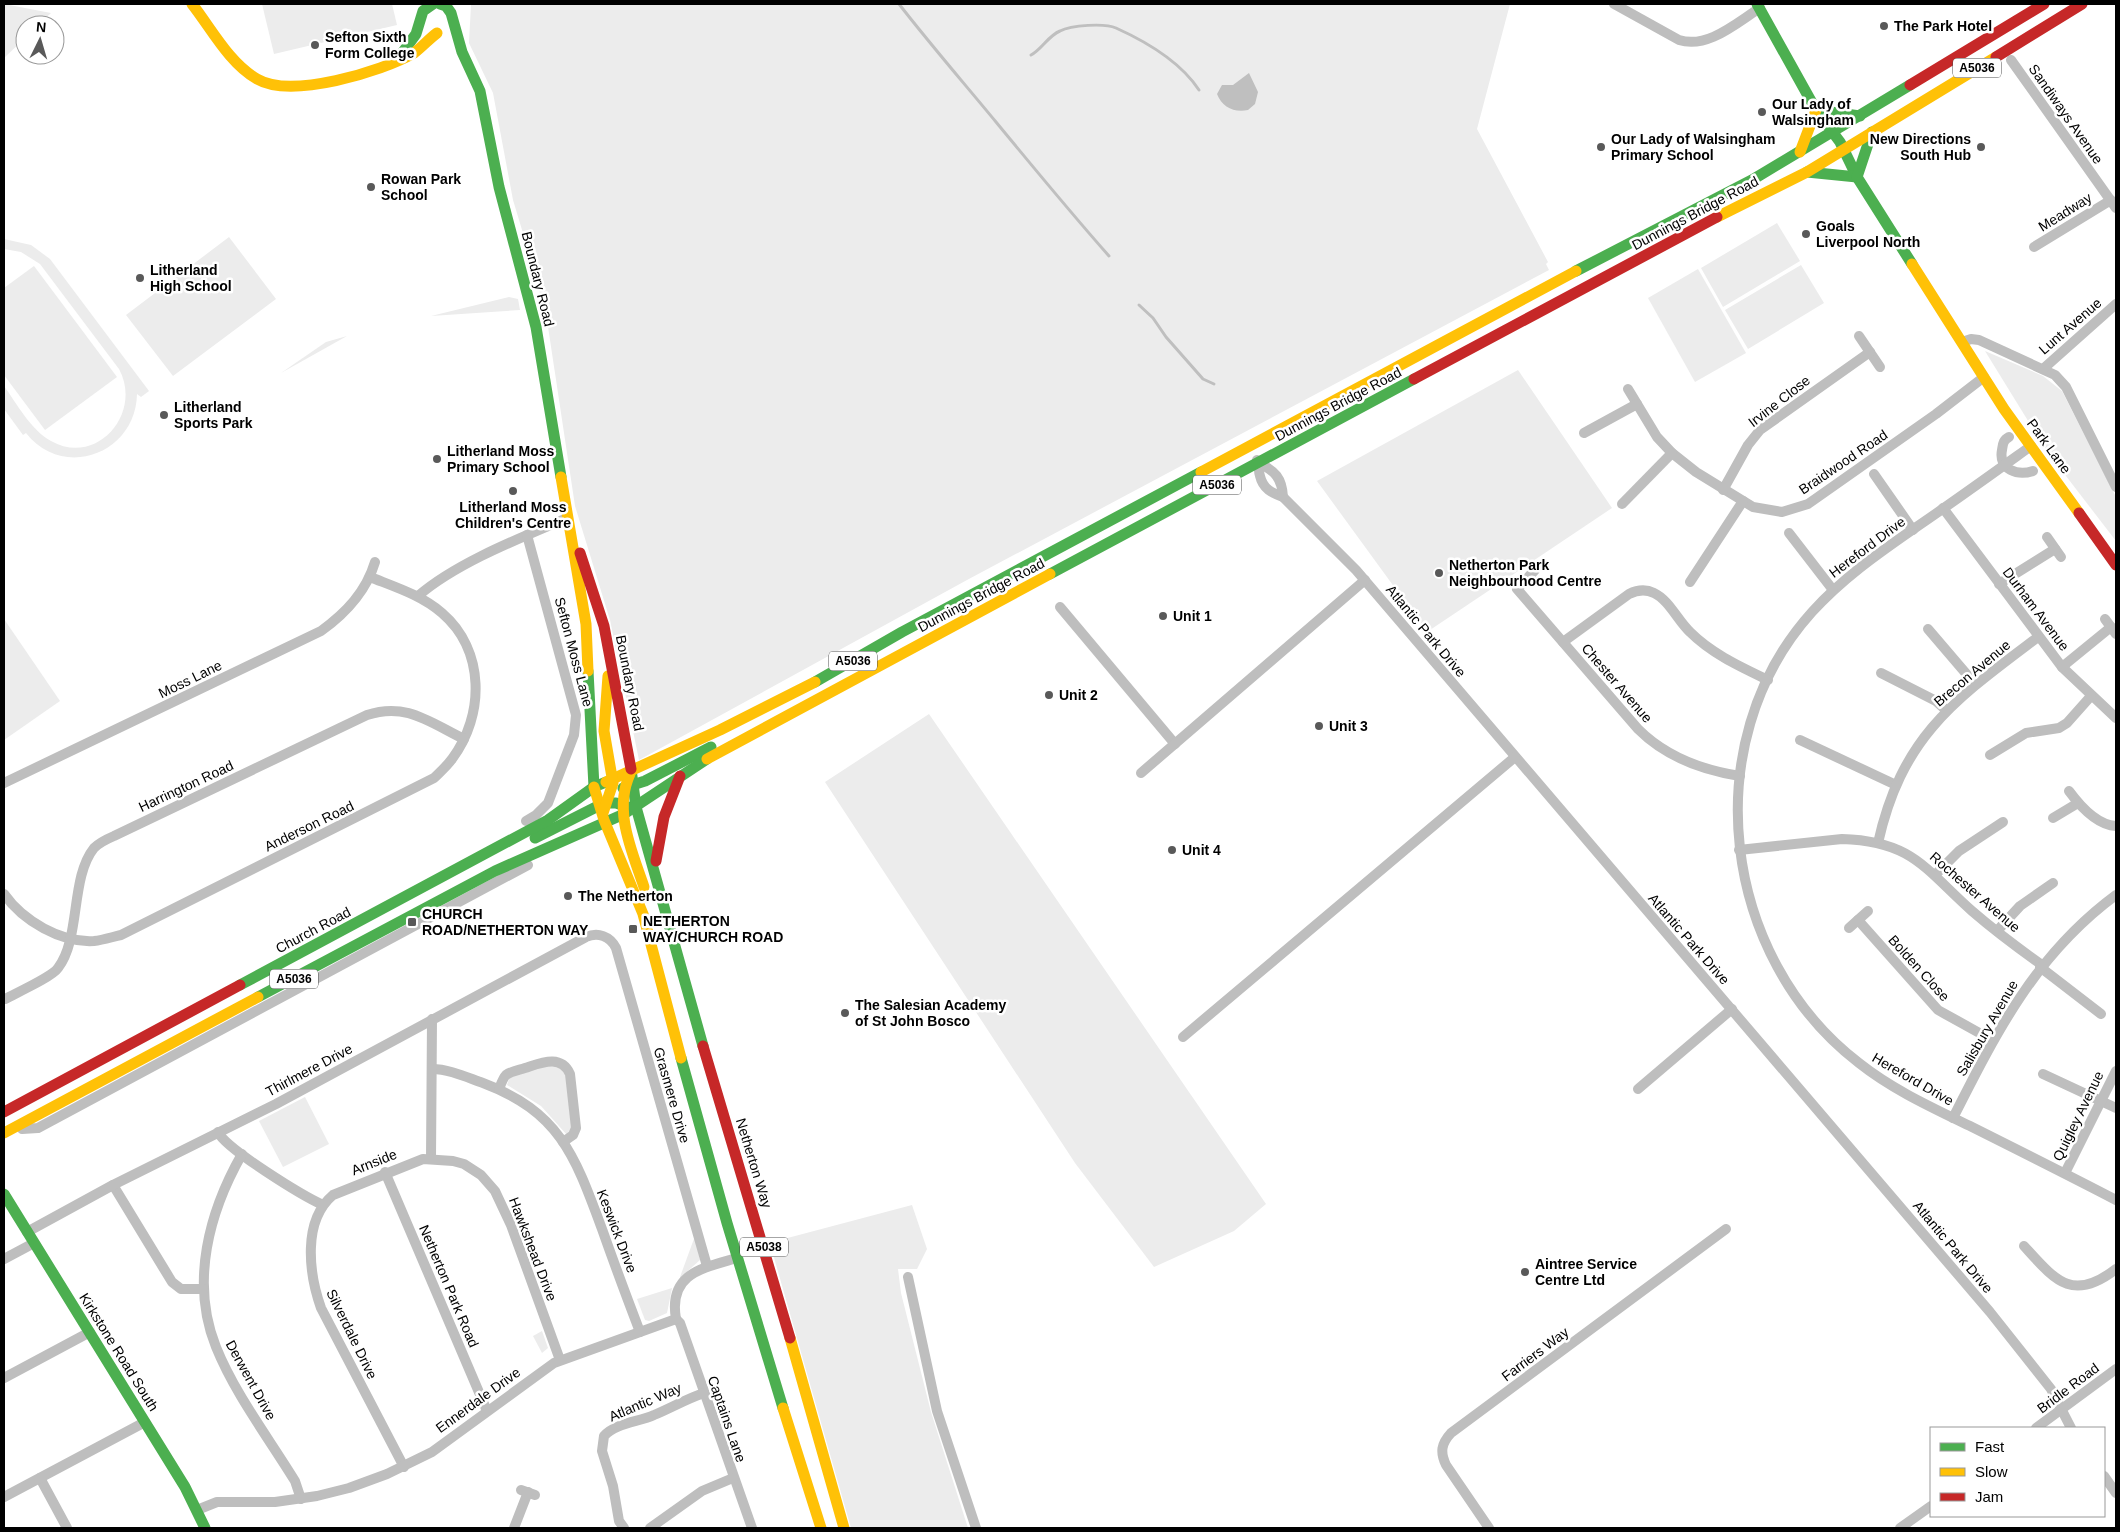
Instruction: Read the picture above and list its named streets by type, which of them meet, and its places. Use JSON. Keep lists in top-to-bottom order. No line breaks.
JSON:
{"streets":{"main road":["A5036","Dunnings Bridge Road","Boundary Road","Park Lane","Church Road","Netherton Way","A5038","Kirkstone Road South"],"street":["Sandiways Avenue","Meadway","Lunt Avenue","Irvine Close","Braidwood Road","Hereford Drive","Durham Avenue","Atlantic Park Drive","Sefton Moss Lane","Brecon Avenue","Moss Lane","Chester Avenue","Harrington Road","Anderson Road","Rochester Avenue","Bolden Close","Salisbury Avenue","Thirlmere Drive","Grasmere Drive","Quigley Avenue","Arnside","Keswick Drive","Hawkshead Drive","Netherton Park Road","Silverdale Drive","Farriers Way","Derwent Drive","Bridle Road","Ennerdale Drive","Atlantic Way","Captains Lane"]},"crossings":[["A5036","Dunnings Bridge Road"],["A5036","A5038"],["Sandiways Avenue","Meadway"],["Dunnings Bridge Road","Boundary Road"],["Dunnings Bridge Road","Park Lane"],["Dunnings Bridge Road","Atlantic Park Drive"],["Dunnings Bridge Road","Church Road"],["Dunnings Bridge Road","Netherton Way"],["Dunnings Bridge Road","A5038"],["Boundary Road","Church Road"],["Irvine Close","Braidwood Road"],["Park Lane","Braidwood Road"],["Park Lane","Hereford Drive"],["Hereford Drive","Durham Avenue"],["Hereford Drive","Chester Avenue"],["Hereford Drive","Rochester Avenue"],["Hereford Drive","Salisbury Avenue"],["Hereford Drive","Quigley Avenue"],["Durham Avenue","Brecon Avenue"],["Atlantic Park Drive","Bridle Road"],["Sefton Moss Lane","Church Road"],["Brecon Avenue","Rochester Avenue"],["Harrington Road","Anderson Road"],["Rochester Avenue","Salisbury Avenue"],["Bolden Close","Salisbury Avenue"],["Thirlmere Drive","Grasmere Drive"],["Thirlmere Drive","Kirkstone Road South"],["Arnside","Hawkshead Drive"],["Arnside","Netherton Park Road"],["Arnside","Silverdale Drive"],["Keswick Drive","Ennerdale Drive"],["Hawkshead Drive","Ennerdale Drive"],["Netherton Park Road","Ennerdale Drive"],["Silverdale Drive","Ennerdale Drive"],["Kirkstone Road South","Ennerdale Drive"],["Derwent Drive","Ennerdale Drive"],["Ennerdale Drive","Captains Lane"],["Atlantic Way","Captains Lane"]],"places":{"other":["The Park Hotel","Sefton Sixth Form College","Our Lady of Walsingham","Our Lady of Walsingham Primary School","New Directions South Hub","Rowan Park School","Goals Liverpool North","Litherland High School","Litherland Sports Park","Litherland Moss Primary School","Litherland Moss Children's Centre","Netherton Park Neighbourhood Centre","Unit 1","Unit 2","Unit 3","Unit 4","The Netherton","The Salesian Academy of St John Bosco","Aintree Service Centre Ltd"],"transit":["CHURCH ROAD/NETHERTON WAY","NETHERTON WAY/CHURCH ROAD"]},"legend":["Fast","Slow","Jam"],"north":"top"}
